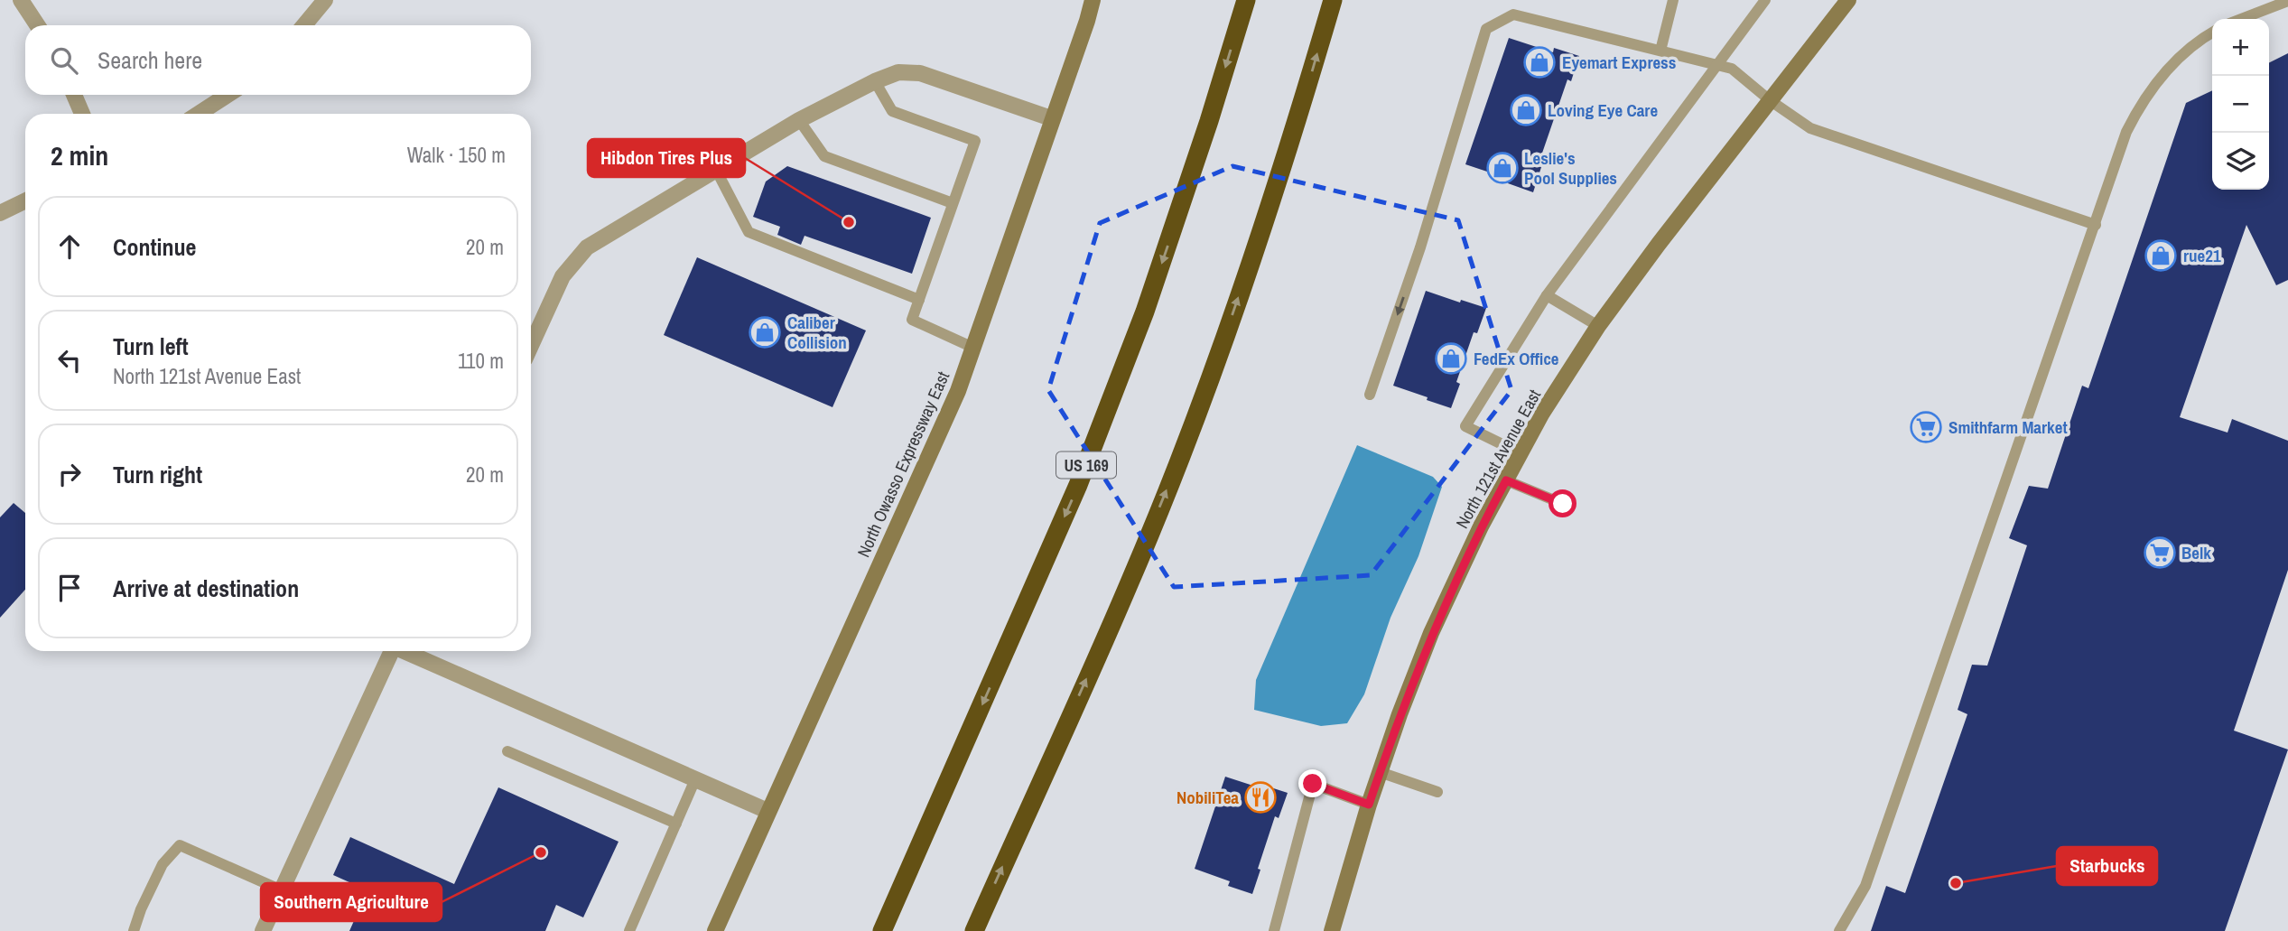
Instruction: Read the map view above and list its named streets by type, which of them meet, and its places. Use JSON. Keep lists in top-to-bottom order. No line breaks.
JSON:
{"streets":{"highway":["US 169"],"street":["North 121st Avenue East","North Owasso Expressway East"]},"places":{"shop":["Eyemart Express","Loving Eye Care","Leslie's Pool Supplies","rue21","Caliber Collision","FedEx Office"],"other":["Hibdon Tires Plus","Southern Agriculture","Starbucks"],"supermarket":["Smithfarm Market","Belk"],"restaurant":["NobiliTea"]},"page":{"map_buttons":["+","−"],"search":"Search here","heading":["2 min","Walk · 150 m"],"list":[["Continue","20 m"],["Turn left","North 121st Avenue East","110 m"],["Turn right","20 m"],"Arrive at destination"]}}
